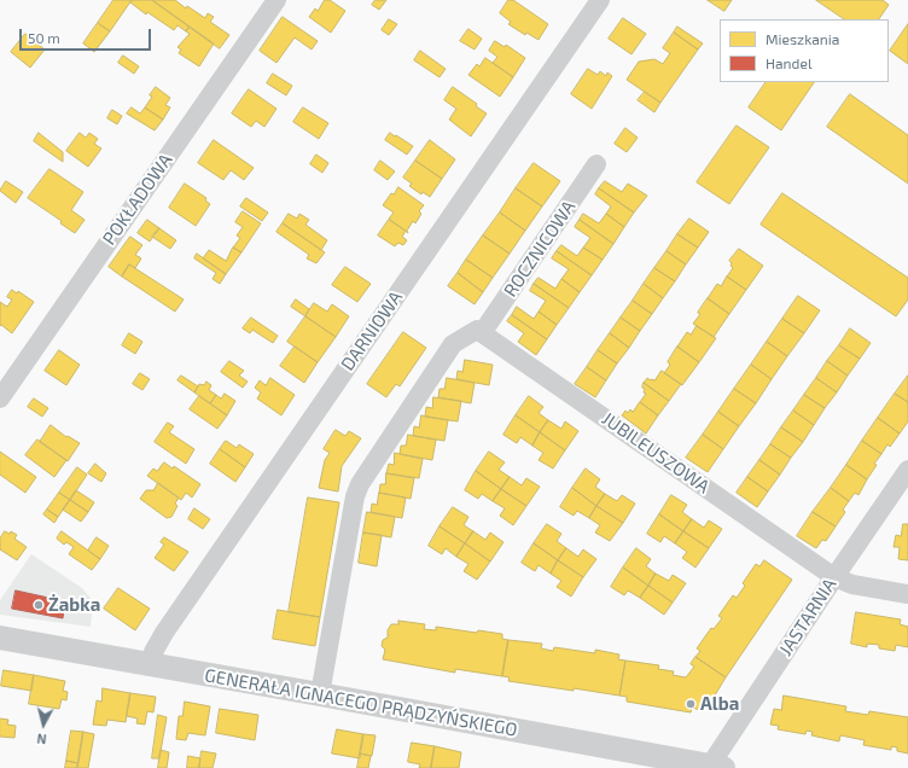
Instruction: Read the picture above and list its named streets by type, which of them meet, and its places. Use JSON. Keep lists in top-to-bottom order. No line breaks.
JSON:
{"streets":{"street":["POKŁADOWA","ROCZNICOWA","DARNIOWA","JUBILEUSZOWA","JASTARNIA","GENERAŁA IGNACEGO PRĄDZYŃSKIEGO"]},"crossings":[["ROCZNICOWA","JUBILEUSZOWA"],["DARNIOWA","GENERAŁA IGNACEGO PRĄDZYŃSKIEGO"],["JUBILEUSZOWA","JASTARNIA"],["JASTARNIA","GENERAŁA IGNACEGO PRĄDZYŃSKIEGO"]],"places":["Żabka","Alba"],"legend":["Mieszkania","Handel"],"scale_bar":"50 m","north":"bottom"}
